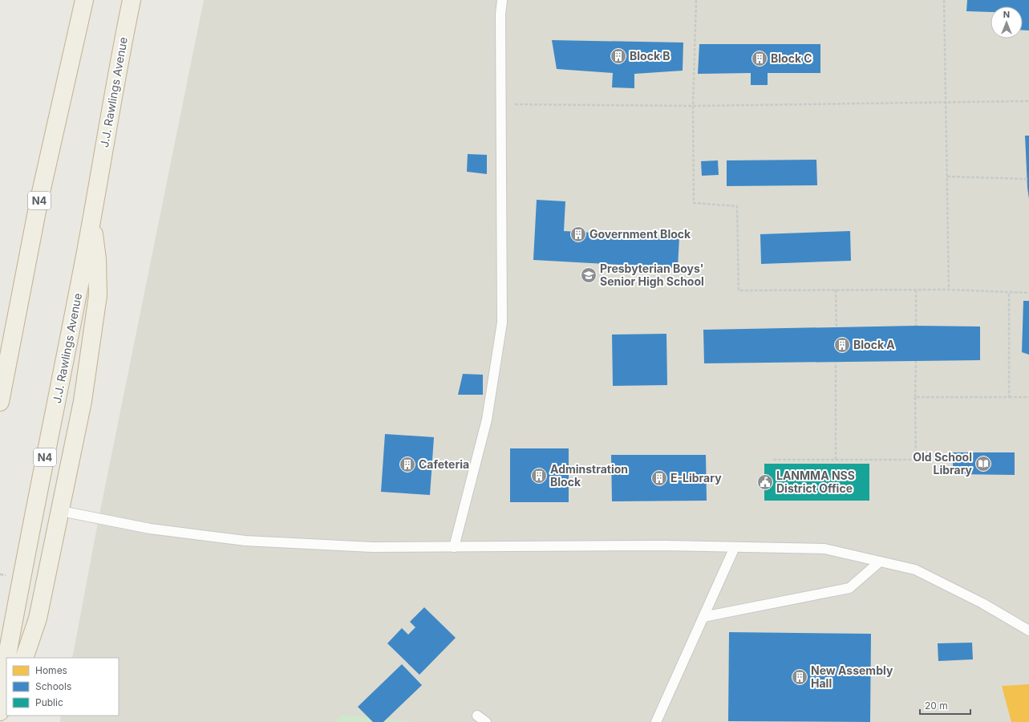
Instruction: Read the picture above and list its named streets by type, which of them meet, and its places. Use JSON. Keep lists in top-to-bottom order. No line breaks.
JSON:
{"streets":{"highway":["J.J. Rawlings Avenue","N4"]},"places":{"building":["Block B","Block C","Government Block","Block A","Cafeteria","Adminstration Block","E-Library","New Assembly Hall"],"school or university":["Presbyterian Boys' Senior High School"],"library":["Old School Library"],"public building":["LANMMA NSS District Office"]},"legend":["Homes","Schools","Public"],"scale_bar":"20 m","north":"top"}
